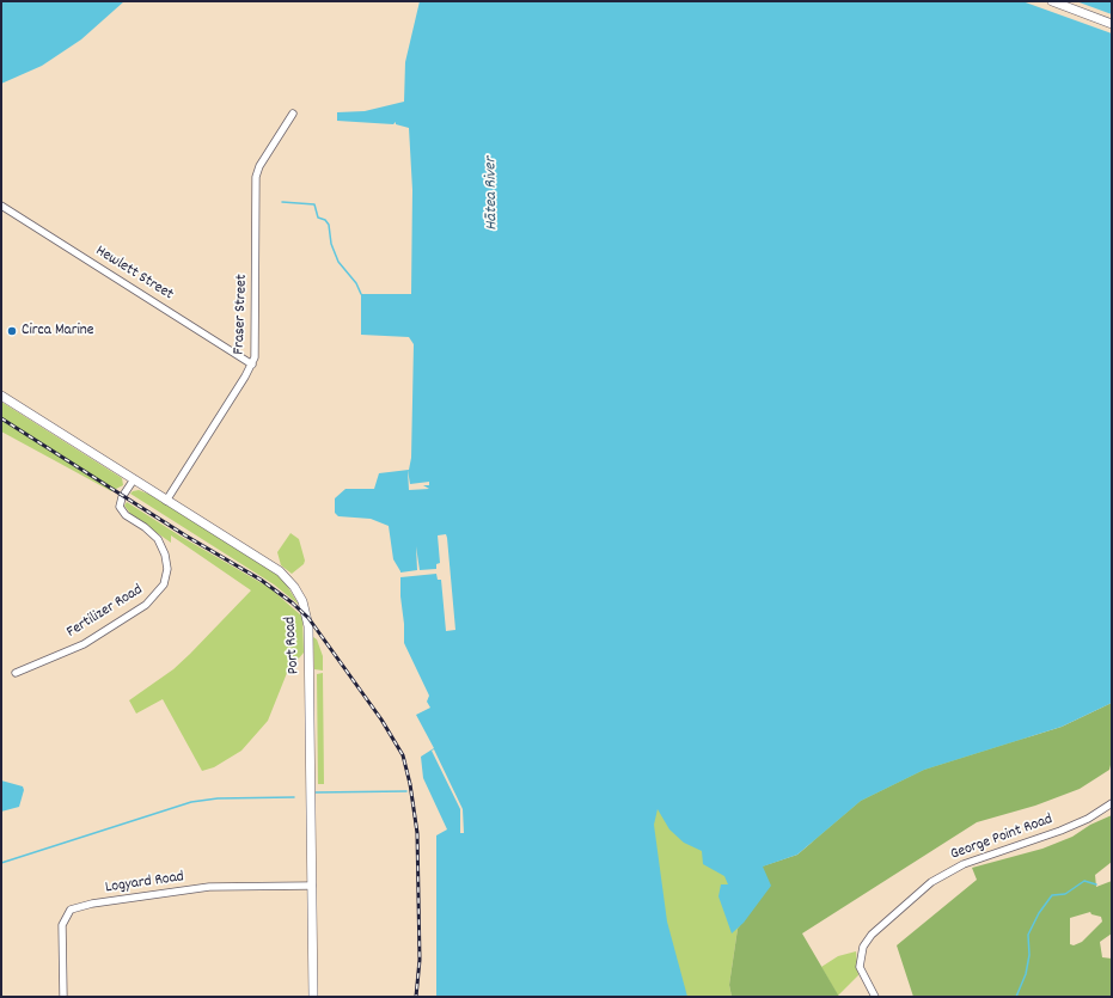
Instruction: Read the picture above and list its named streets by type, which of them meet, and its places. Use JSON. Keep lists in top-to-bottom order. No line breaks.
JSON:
{"streets":{"main road":["Port Road"],"street":["Hewlett Street","Fraser Street","Fertilizer Road","George Point Road","Logyard Road"]},"crossings":[["Hewlett Street","Fraser Street"],["Fraser Street","Port Road"],["Fertilizer Road","Port Road"],["Port Road","Logyard Road"]],"water":["Hātea River"],"places":["Circa Marine"]}
